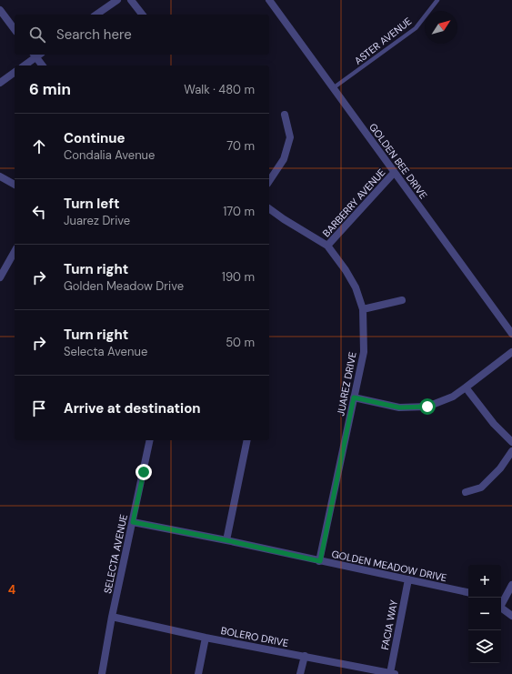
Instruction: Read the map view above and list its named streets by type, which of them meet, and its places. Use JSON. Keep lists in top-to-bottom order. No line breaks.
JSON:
{"streets":{"street":["GOLDEN BEE DRIVE","BARBERRY AVENUE","JUAREZ DRIVE","SELECTA AVENUE","GOLDEN MEADOW DRIVE","FACIA WAY","BOLERO DRIVE"],"lane":["ASTER AVENUE"]},"crossings":[["ASTER AVENUE","GOLDEN BEE DRIVE"],["GOLDEN BEE DRIVE","BARBERRY AVENUE"],["BARBERRY AVENUE","JUAREZ DRIVE"],["JUAREZ DRIVE","GOLDEN MEADOW DRIVE"],["SELECTA AVENUE","GOLDEN MEADOW DRIVE"],["SELECTA AVENUE","BOLERO DRIVE"],["GOLDEN MEADOW DRIVE","FACIA WAY"],["FACIA WAY","BOLERO DRIVE"]],"north":"top right","page":{"search":"Search here","heading":["6 min","Walk · 480 m"],"list":[["Continue","Condalia Avenue","70 m"],["Turn left","Juarez Drive","170 m"],["Turn right","Golden Meadow Drive","190 m"],["Turn right","Selecta Avenue","50 m"],"Arrive at destination"],"map_buttons":["+","−"]},"grid":{"rows":["4"]}}
